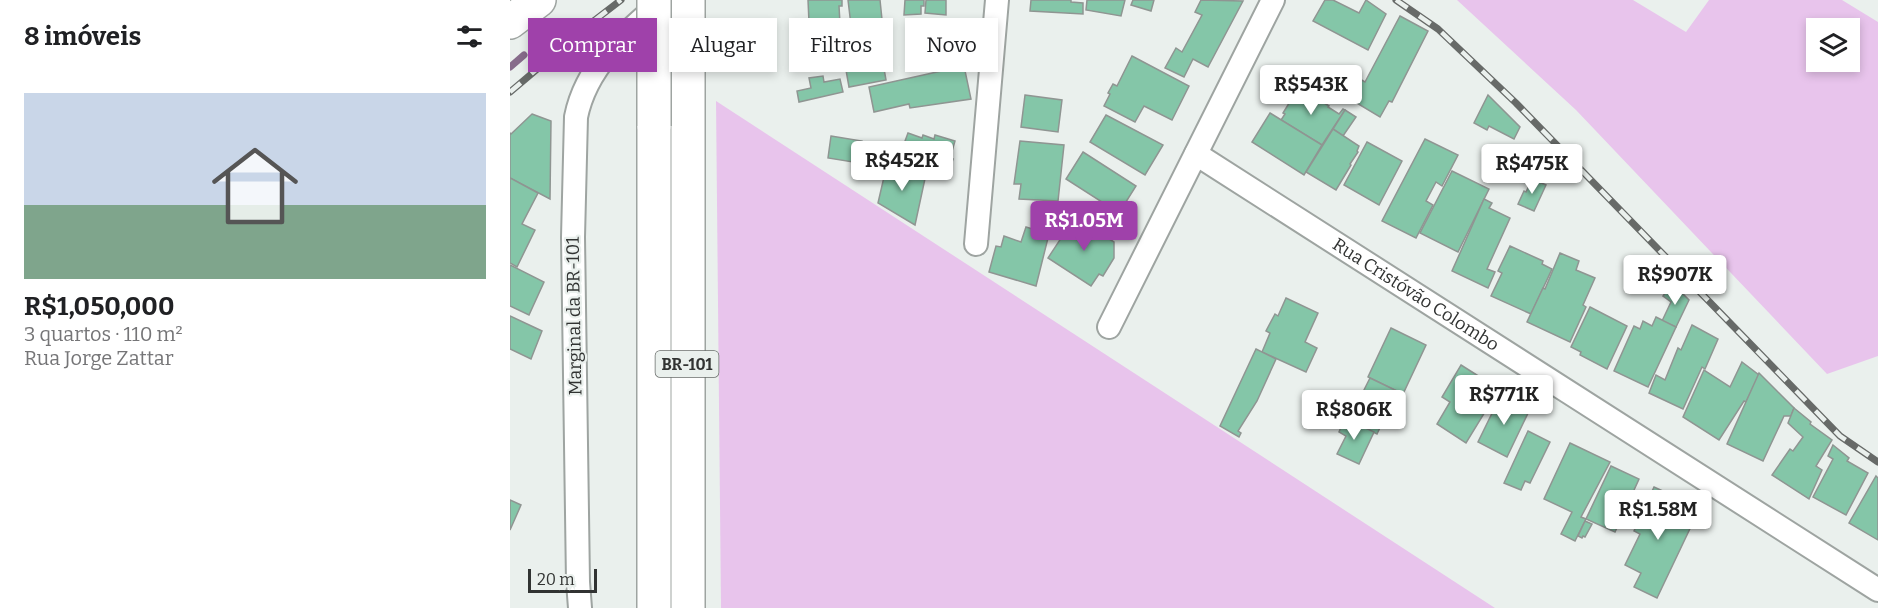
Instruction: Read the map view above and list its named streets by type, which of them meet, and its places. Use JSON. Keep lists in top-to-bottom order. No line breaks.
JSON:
{"streets":{"main road":["BR-101"],"street":["Rua Cristóvão Colombo","Marginal da BR-101"]},"scale_bar":"20 m","page":{"heading":"8 imóveis","chip":["Comprar","Alugar","Filtros","Novo"],"price":["R$543K","R$452K","R$475K","R$1.05M","R$907K","R$771K","R$806K","R$1.58M"],"list":[{"name":"R$1,050,000","note":"3 quartos · 110 m² · Rua Jorge Zattar"}],"scale":"20 m"}}
